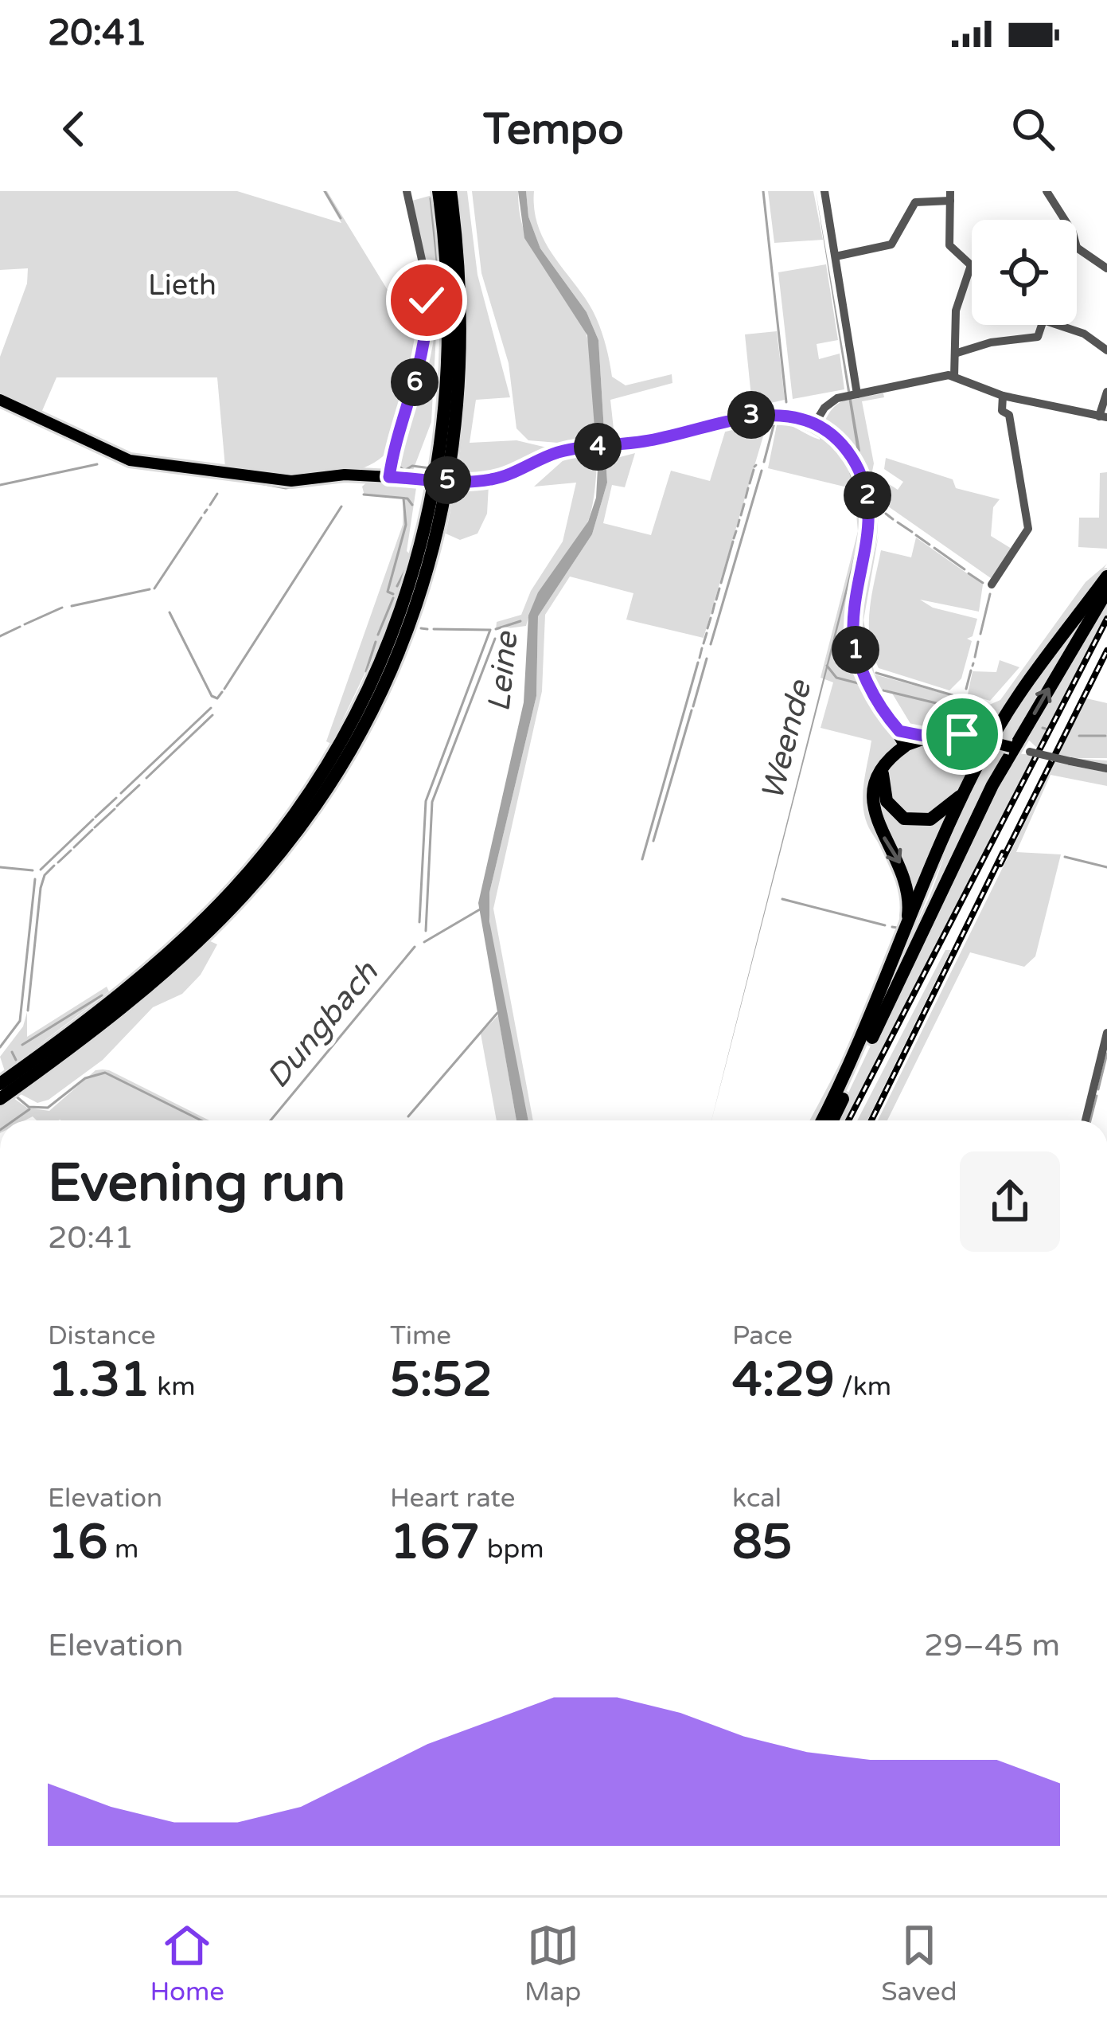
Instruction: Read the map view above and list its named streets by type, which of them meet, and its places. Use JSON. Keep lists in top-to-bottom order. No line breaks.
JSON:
{"water":["Leine","Weende","Dungbach"],"parks":["Lieth"],"page":{"status":"20:41","header":"Tempo","pins":["6","3","4","5","2","1"],"heading":["Evening run","20:41"],"stats":[["Distance","1.31 km"],["Time","5:52"],["Pace","4:29 /km"],["Elevation","16 m"],["Heart rate","167 bpm"],["kcal","85"]],"chart":["Elevation","29–45 m"],"tabs":["Home","Map","Saved"]}}
